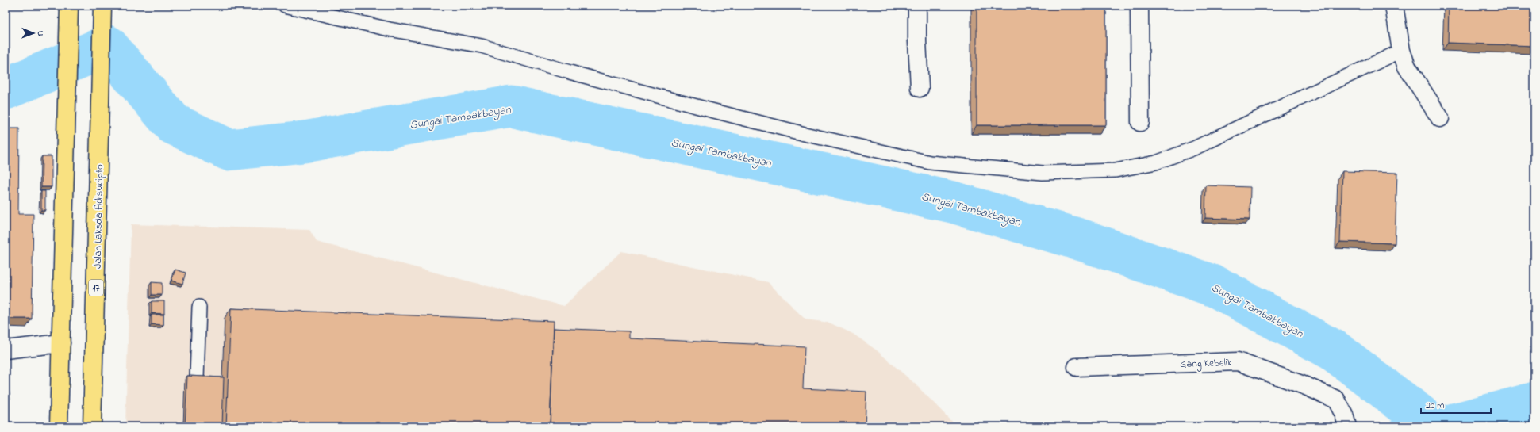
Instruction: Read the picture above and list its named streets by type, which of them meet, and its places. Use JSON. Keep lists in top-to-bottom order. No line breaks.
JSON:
{"streets":{"highway":["Jalan Laksda Adisucipto","17"],"street":["Gang Kebelik"]},"water":["Sungai Tambakbayan"],"scale_bar":"20 m","north":"right"}
